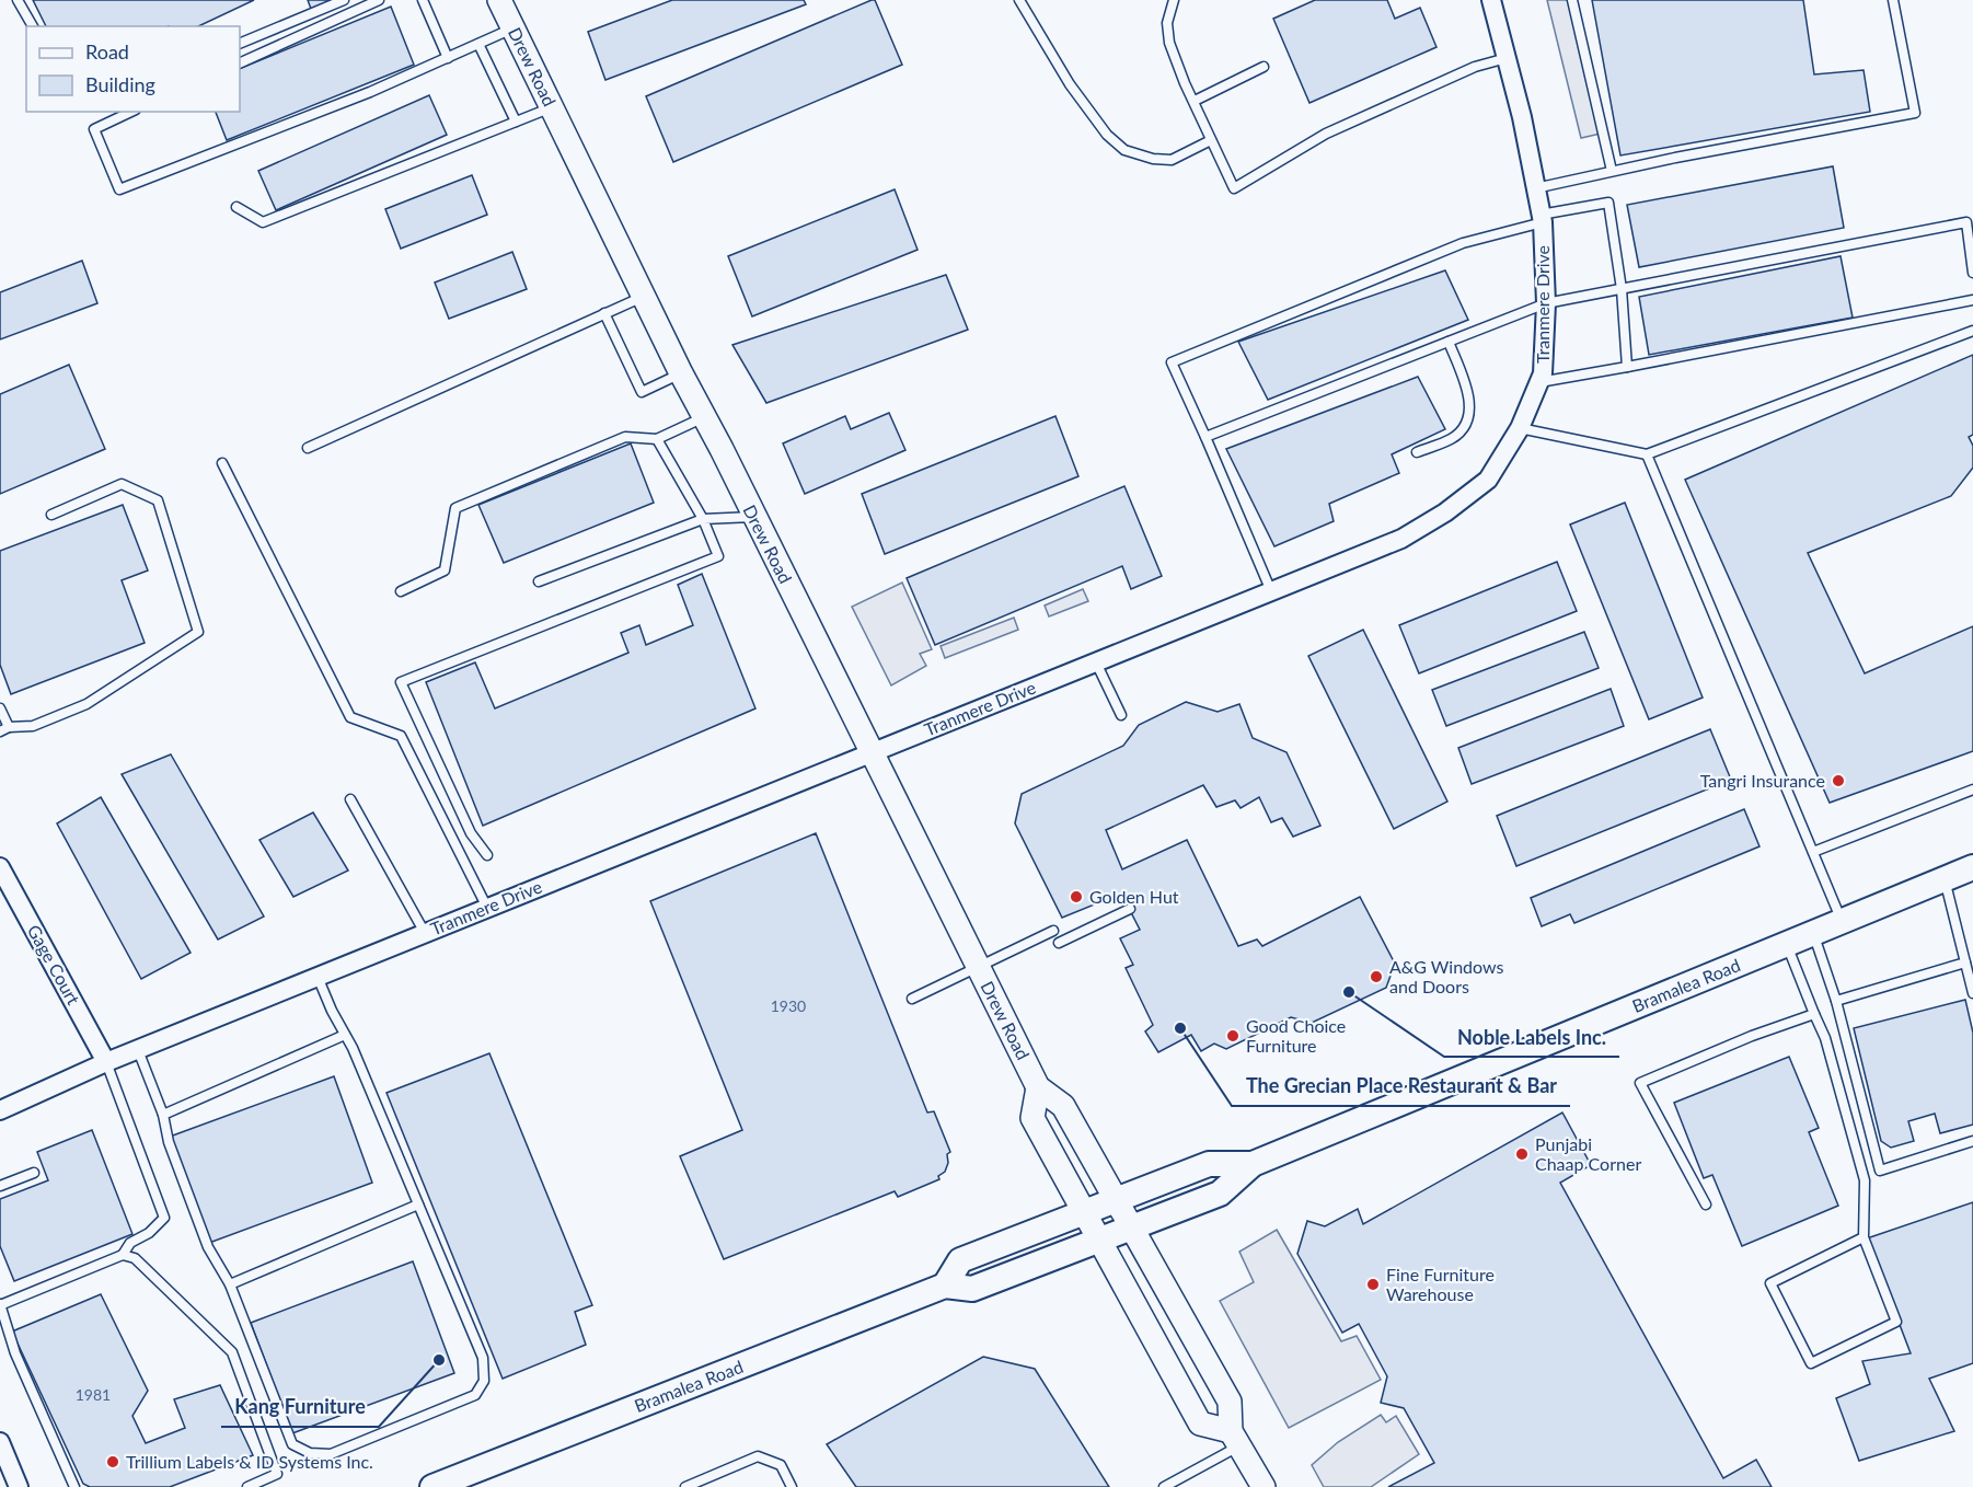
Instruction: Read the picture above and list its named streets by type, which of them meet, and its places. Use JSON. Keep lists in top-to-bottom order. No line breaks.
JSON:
{"streets":{"main road":["Bramalea Road"],"street":["Drew Road","Tranmere Drive","Gage Court"]},"crossings":[["Drew Road","Tranmere Drive"],["Drew Road","Bramalea Road"],["Tranmere Drive","Gage Court"]],"places":["Tangri Insurance","Golden Hut","A&G Windows and Doors","Noble Labels Inc.","The Grecian Place Restaurant & Bar","Good Choice Furniture","Punjabi Chaap Corner","Fine Furniture Warehouse","Kang Furniture","Trillium Labels & ID Systems Inc."],"house_numbers":["1930","1981"],"legend":["Road","Building"]}
